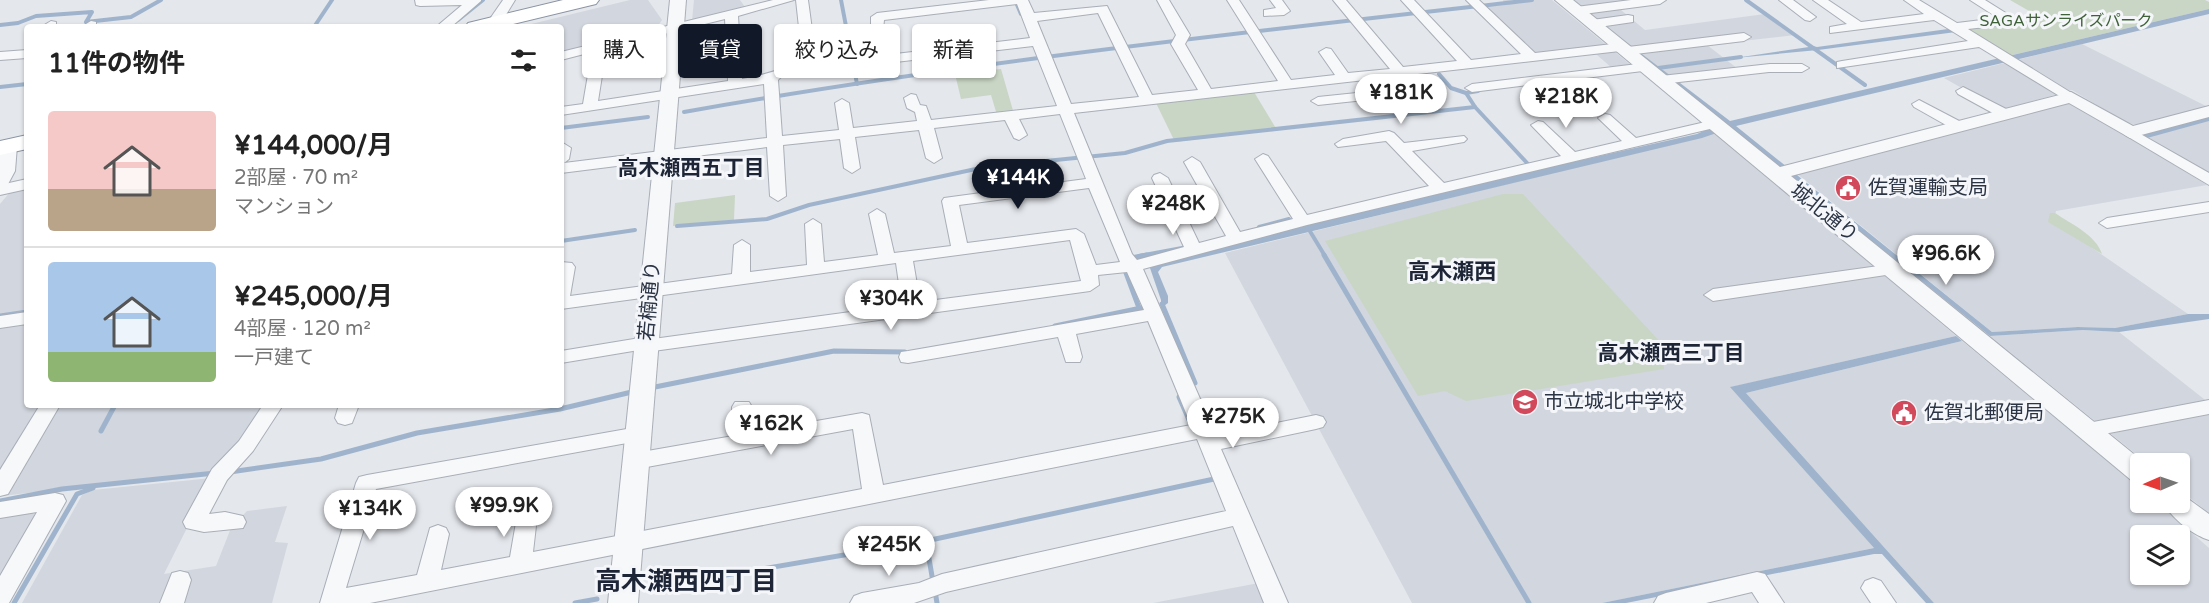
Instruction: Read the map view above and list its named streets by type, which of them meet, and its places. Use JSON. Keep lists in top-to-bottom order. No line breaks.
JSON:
{"streets":{"street":["城北通り","若楠通り"]},"districts":["高木瀬西五丁目","高木瀬西","高木瀬西三丁目","高木瀬西四丁目"],"parks":["SAGAサンライズパーク"],"places":{"public building":["佐賀運輸支局","佐賀北郵便局"],"school or university":["市立城北中学校"]},"north":"left","page":{"chip":["購入","賃貸","絞り込み","新着"],"heading":"11件の物件","price":["¥181K","¥218K","¥144K","¥248K","¥96.6K","¥304K","¥275K","¥162K","¥99.9K","¥134K","¥245K"],"list":[{"name":"¥144,000/月","note":"2部屋 · 70 m² · マンション"},{"name":"¥245,000/月","note":"4部屋 · 120 m² · 一戸建て"}]}}
